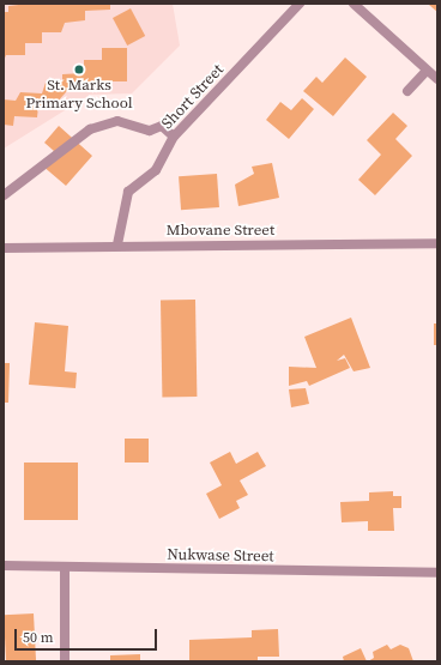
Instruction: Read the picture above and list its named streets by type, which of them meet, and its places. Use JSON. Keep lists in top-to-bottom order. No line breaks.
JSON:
{"streets":{"street":["Short Street","Mbovane Street","Nukwase Street"]},"crossings":[["Short Street","Mbovane Street"]],"places":["St. Marks Primary School"],"scale_bar":"50 m"}
